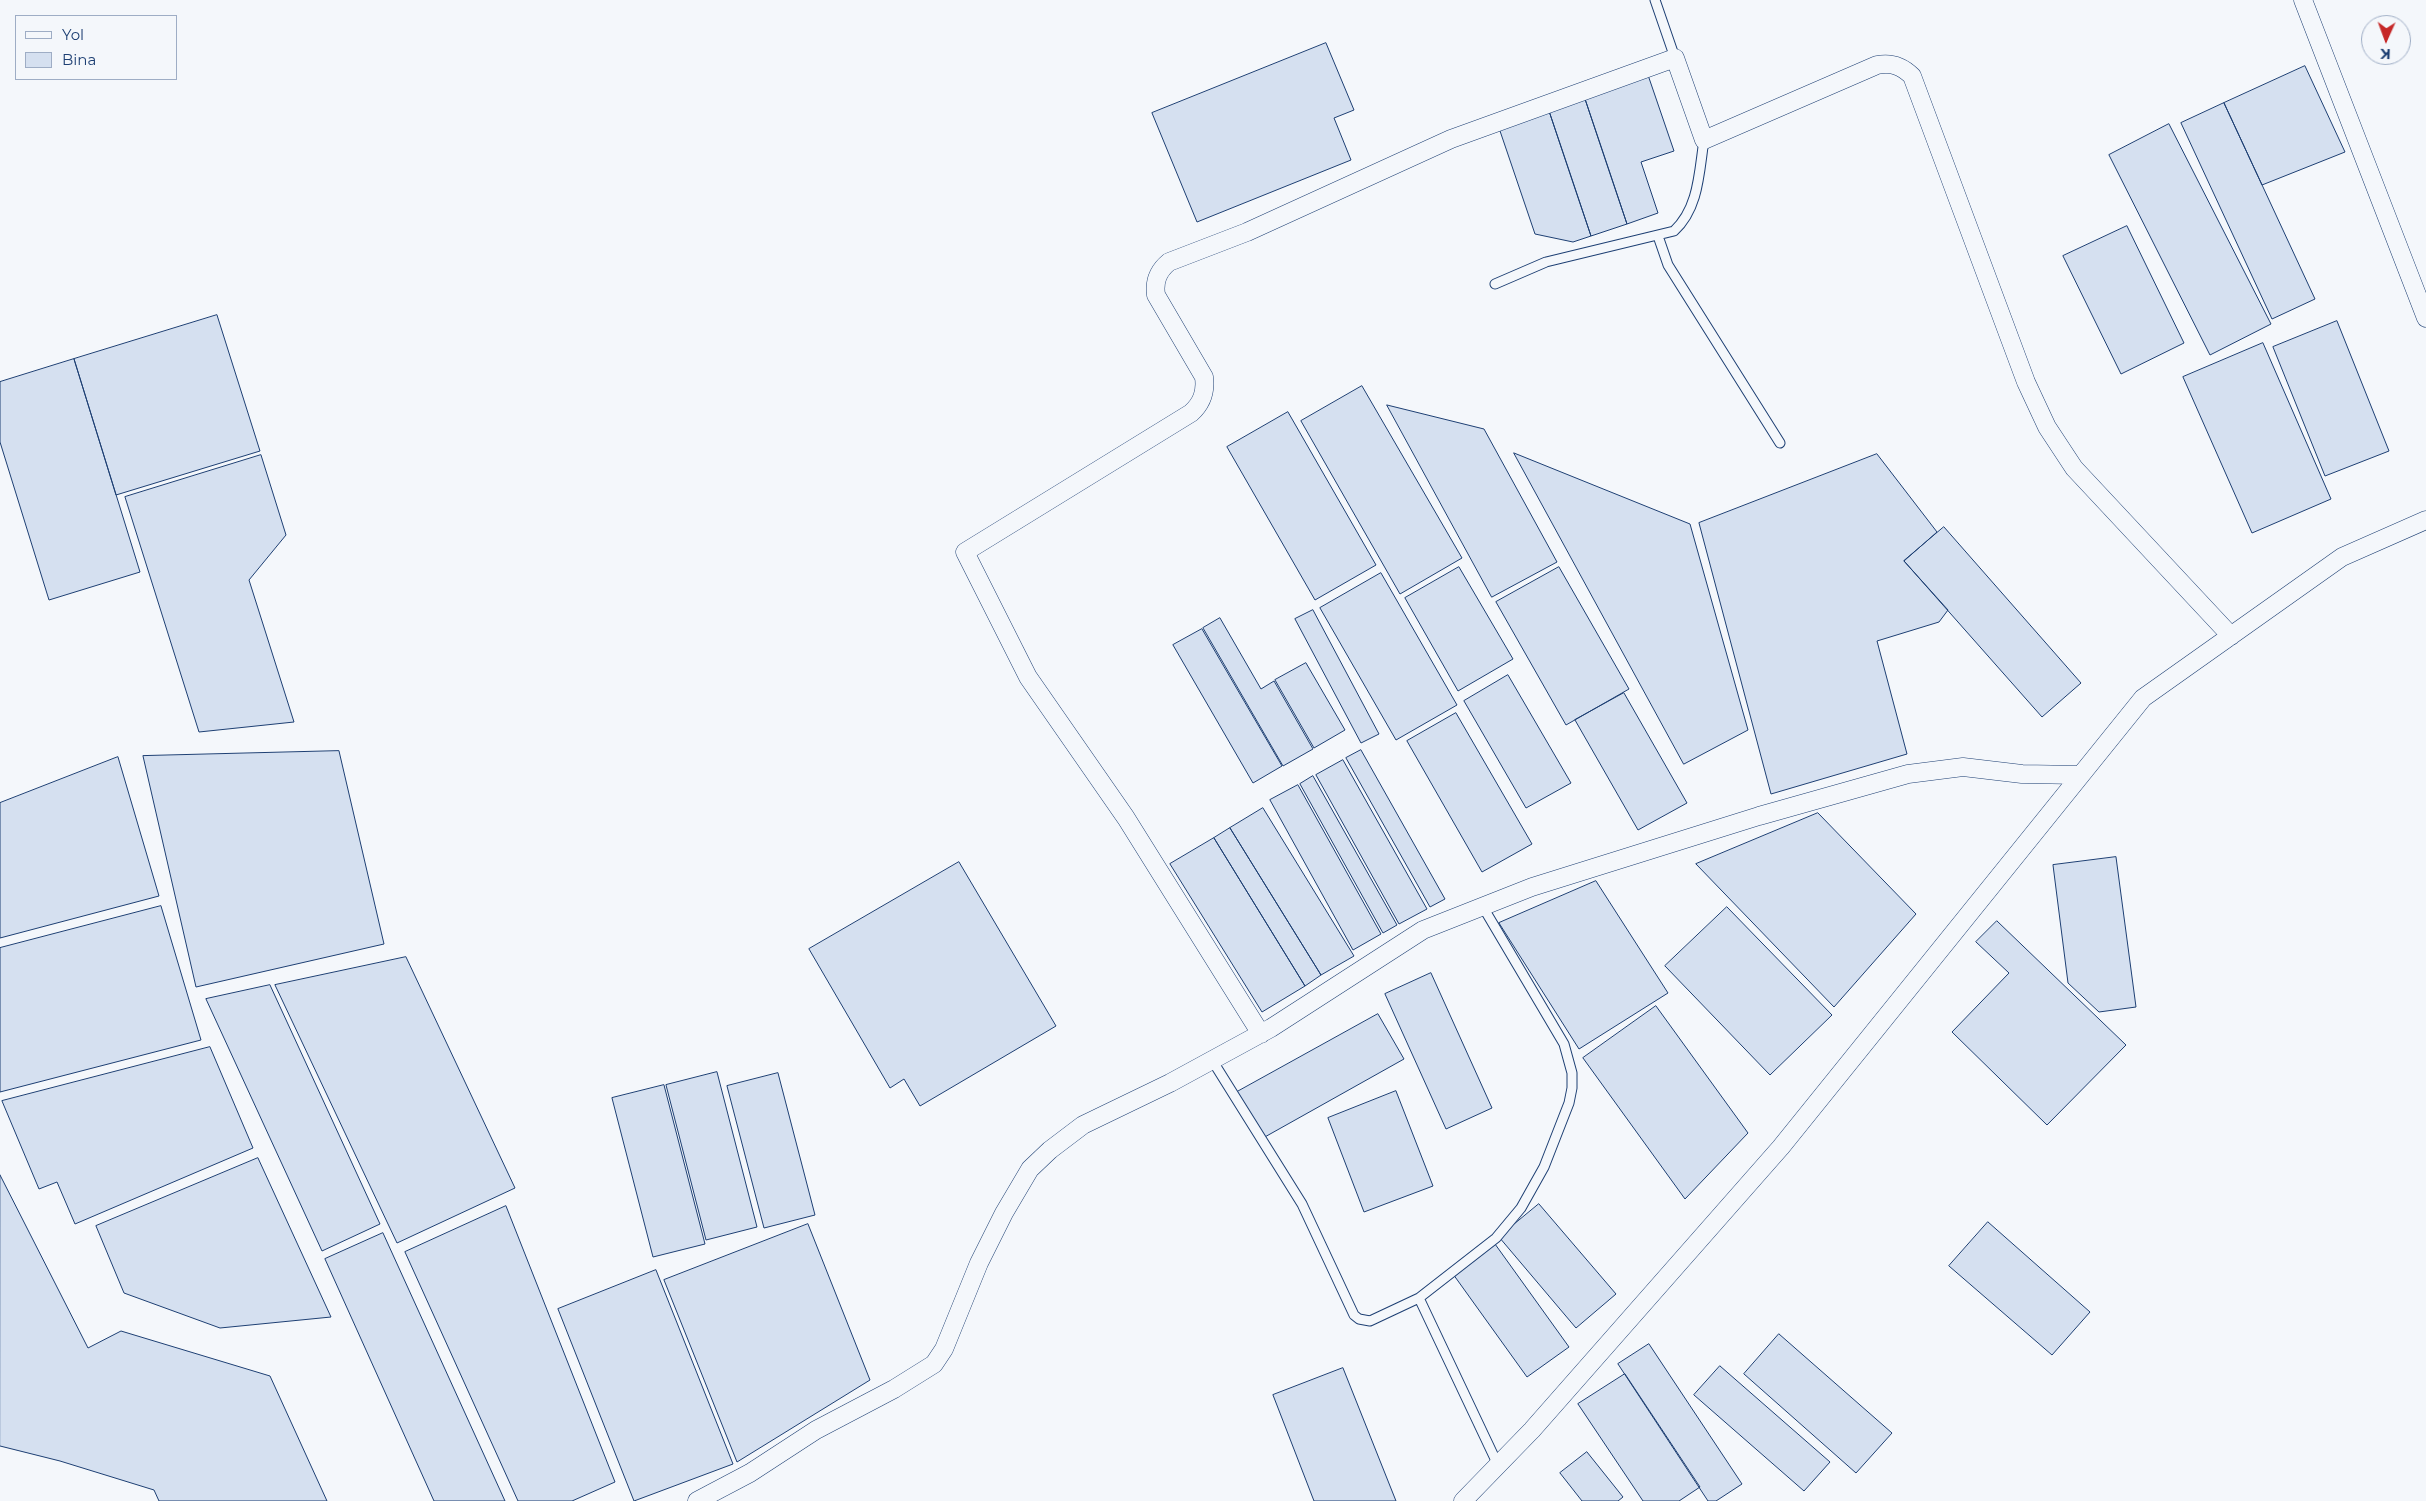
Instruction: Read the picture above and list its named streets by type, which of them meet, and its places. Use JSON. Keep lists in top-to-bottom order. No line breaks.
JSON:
{"legend":["Yol","Bina"],"north":"bottom"}
